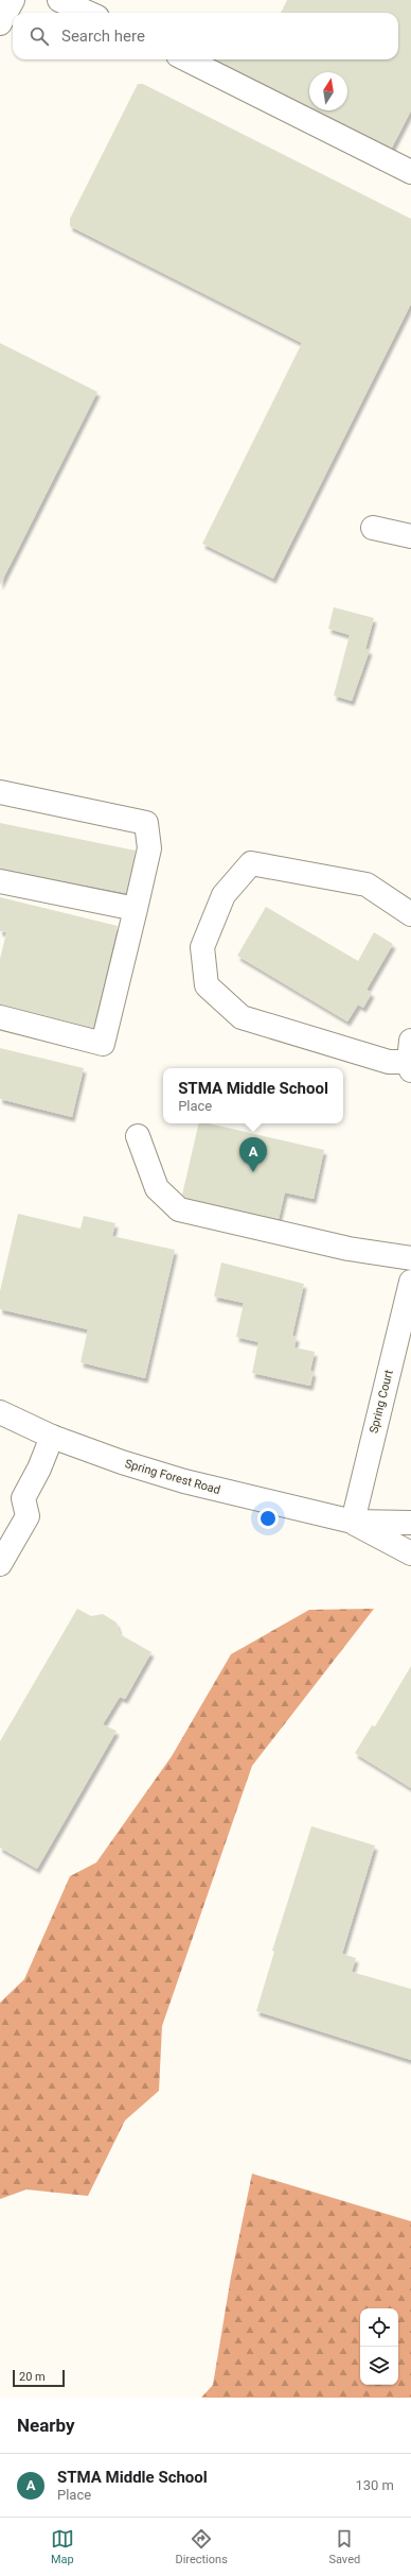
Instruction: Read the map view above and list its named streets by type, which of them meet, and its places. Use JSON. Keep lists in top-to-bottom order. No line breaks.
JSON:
{"streets":{"main road":["Spring Court","Spring Forest Road"]},"crossings":[["Spring Court","Spring Forest Road"]],"scale_bar":"20 m","north":"top","page":{"search":"Search here","popup":["STMA Middle School","Place"],"pins":"A","scale":"20 m","heading":"Nearby","list":[{"mark":"A","name":"STMA Middle School","note":"Place","value":"130 m"}],"nav":["Map","Directions","Saved"]}}
